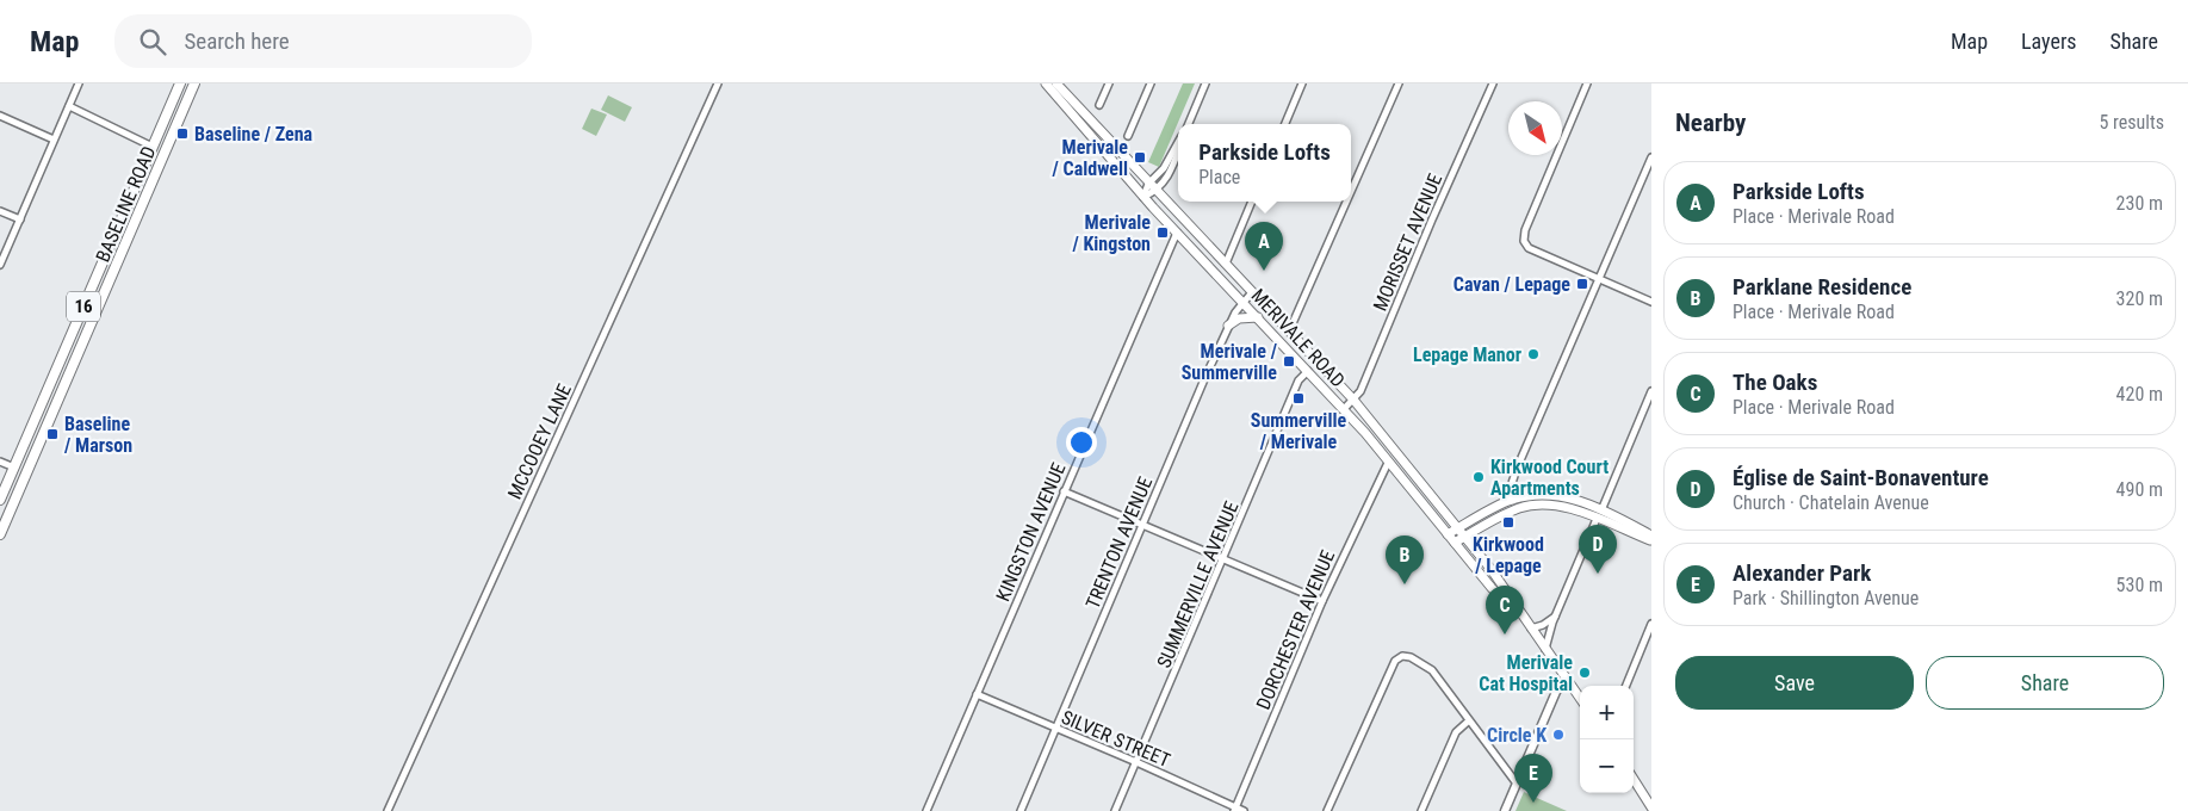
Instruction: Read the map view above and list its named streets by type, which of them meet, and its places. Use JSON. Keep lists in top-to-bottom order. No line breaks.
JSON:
{"streets":{"main road":["BASELINE ROAD","16","MERIVALE ROAD"],"street":["MORISSET AVENUE","MCCOOEY LANE","KINGSTON AVENUE","TRENTON AVENUE","SUMMERVILLE AVENUE","DORCHESTER AVENUE","SILVER STREET"]},"crossings":[["MORISSET AVENUE","MERIVALE ROAD"],["MERIVALE ROAD","KINGSTON AVENUE"],["MERIVALE ROAD","TRENTON AVENUE"],["MERIVALE ROAD","SUMMERVILLE AVENUE"],["MERIVALE ROAD","DORCHESTER AVENUE"],["KINGSTON AVENUE","SILVER STREET"],["TRENTON AVENUE","SILVER STREET"],["SUMMERVILLE AVENUE","SILVER STREET"],["DORCHESTER AVENUE","SILVER STREET"]],"places":{"transit":["Baseline / Zena","Merivale / Caldwell","Merivale / Kingston","Cavan / Lepage","Merivale / Summerville","Summerville / Merivale","Baseline / Marson","Kirkwood / Lepage"],"other":["Lepage Manor","Kirkwood Court Apartments","Merivale Cat Hospital","Circle K"]},"north":"bottom right","page":{"header":"Map","search":"Search here","nav":["Map","Layers","Share"],"heading":["Nearby","5 results"],"popup":["Parkside Lofts","Place"],"list":[{"mark":"A","name":"Parkside Lofts","note":"Place · Merivale Road","value":"230 m"},{"mark":"B","name":"Parklane Residence","note":"Place · Merivale Road","value":"320 m"},{"mark":"C","name":"The Oaks","note":"Place · Merivale Road","value":"420 m"},{"mark":"D","name":"Église de Saint-Bonaventure","note":"Church · Chatelain Avenue","value":"490 m"},{"mark":"E","name":"Alexander Park","note":"Park · Shillington Avenue","value":"530 m"}],"pins":["A","D","B","C","E"],"buttons":["Save","Share"],"map_buttons":["+","−"]}}
